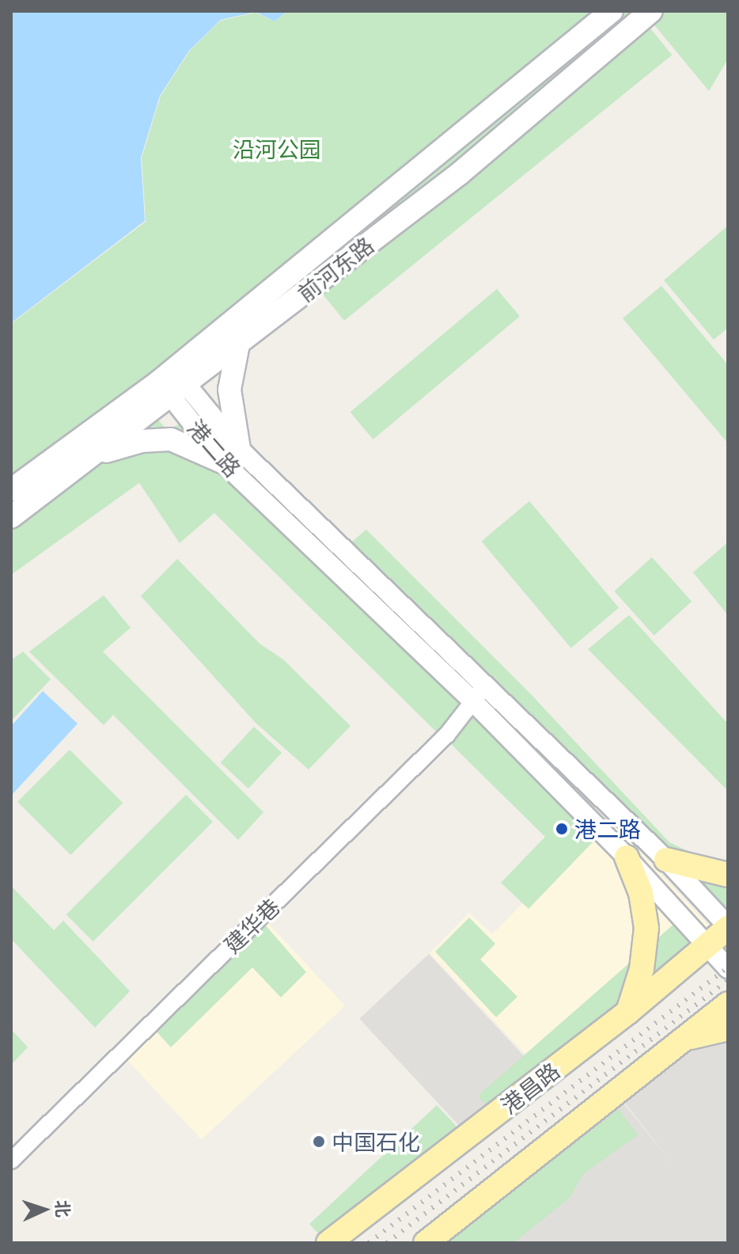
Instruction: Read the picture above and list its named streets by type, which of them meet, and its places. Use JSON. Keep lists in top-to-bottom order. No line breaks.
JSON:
{"streets":{"main road":["前河东路","港昌路"],"street":["港二路","建华巷"]},"crossings":[["前河东路","港二路"],["港二路","建华巷"],["港二路","港昌路"]],"parks":["沿河公园"],"places":["港二路","中国石化"],"north":"right"}
